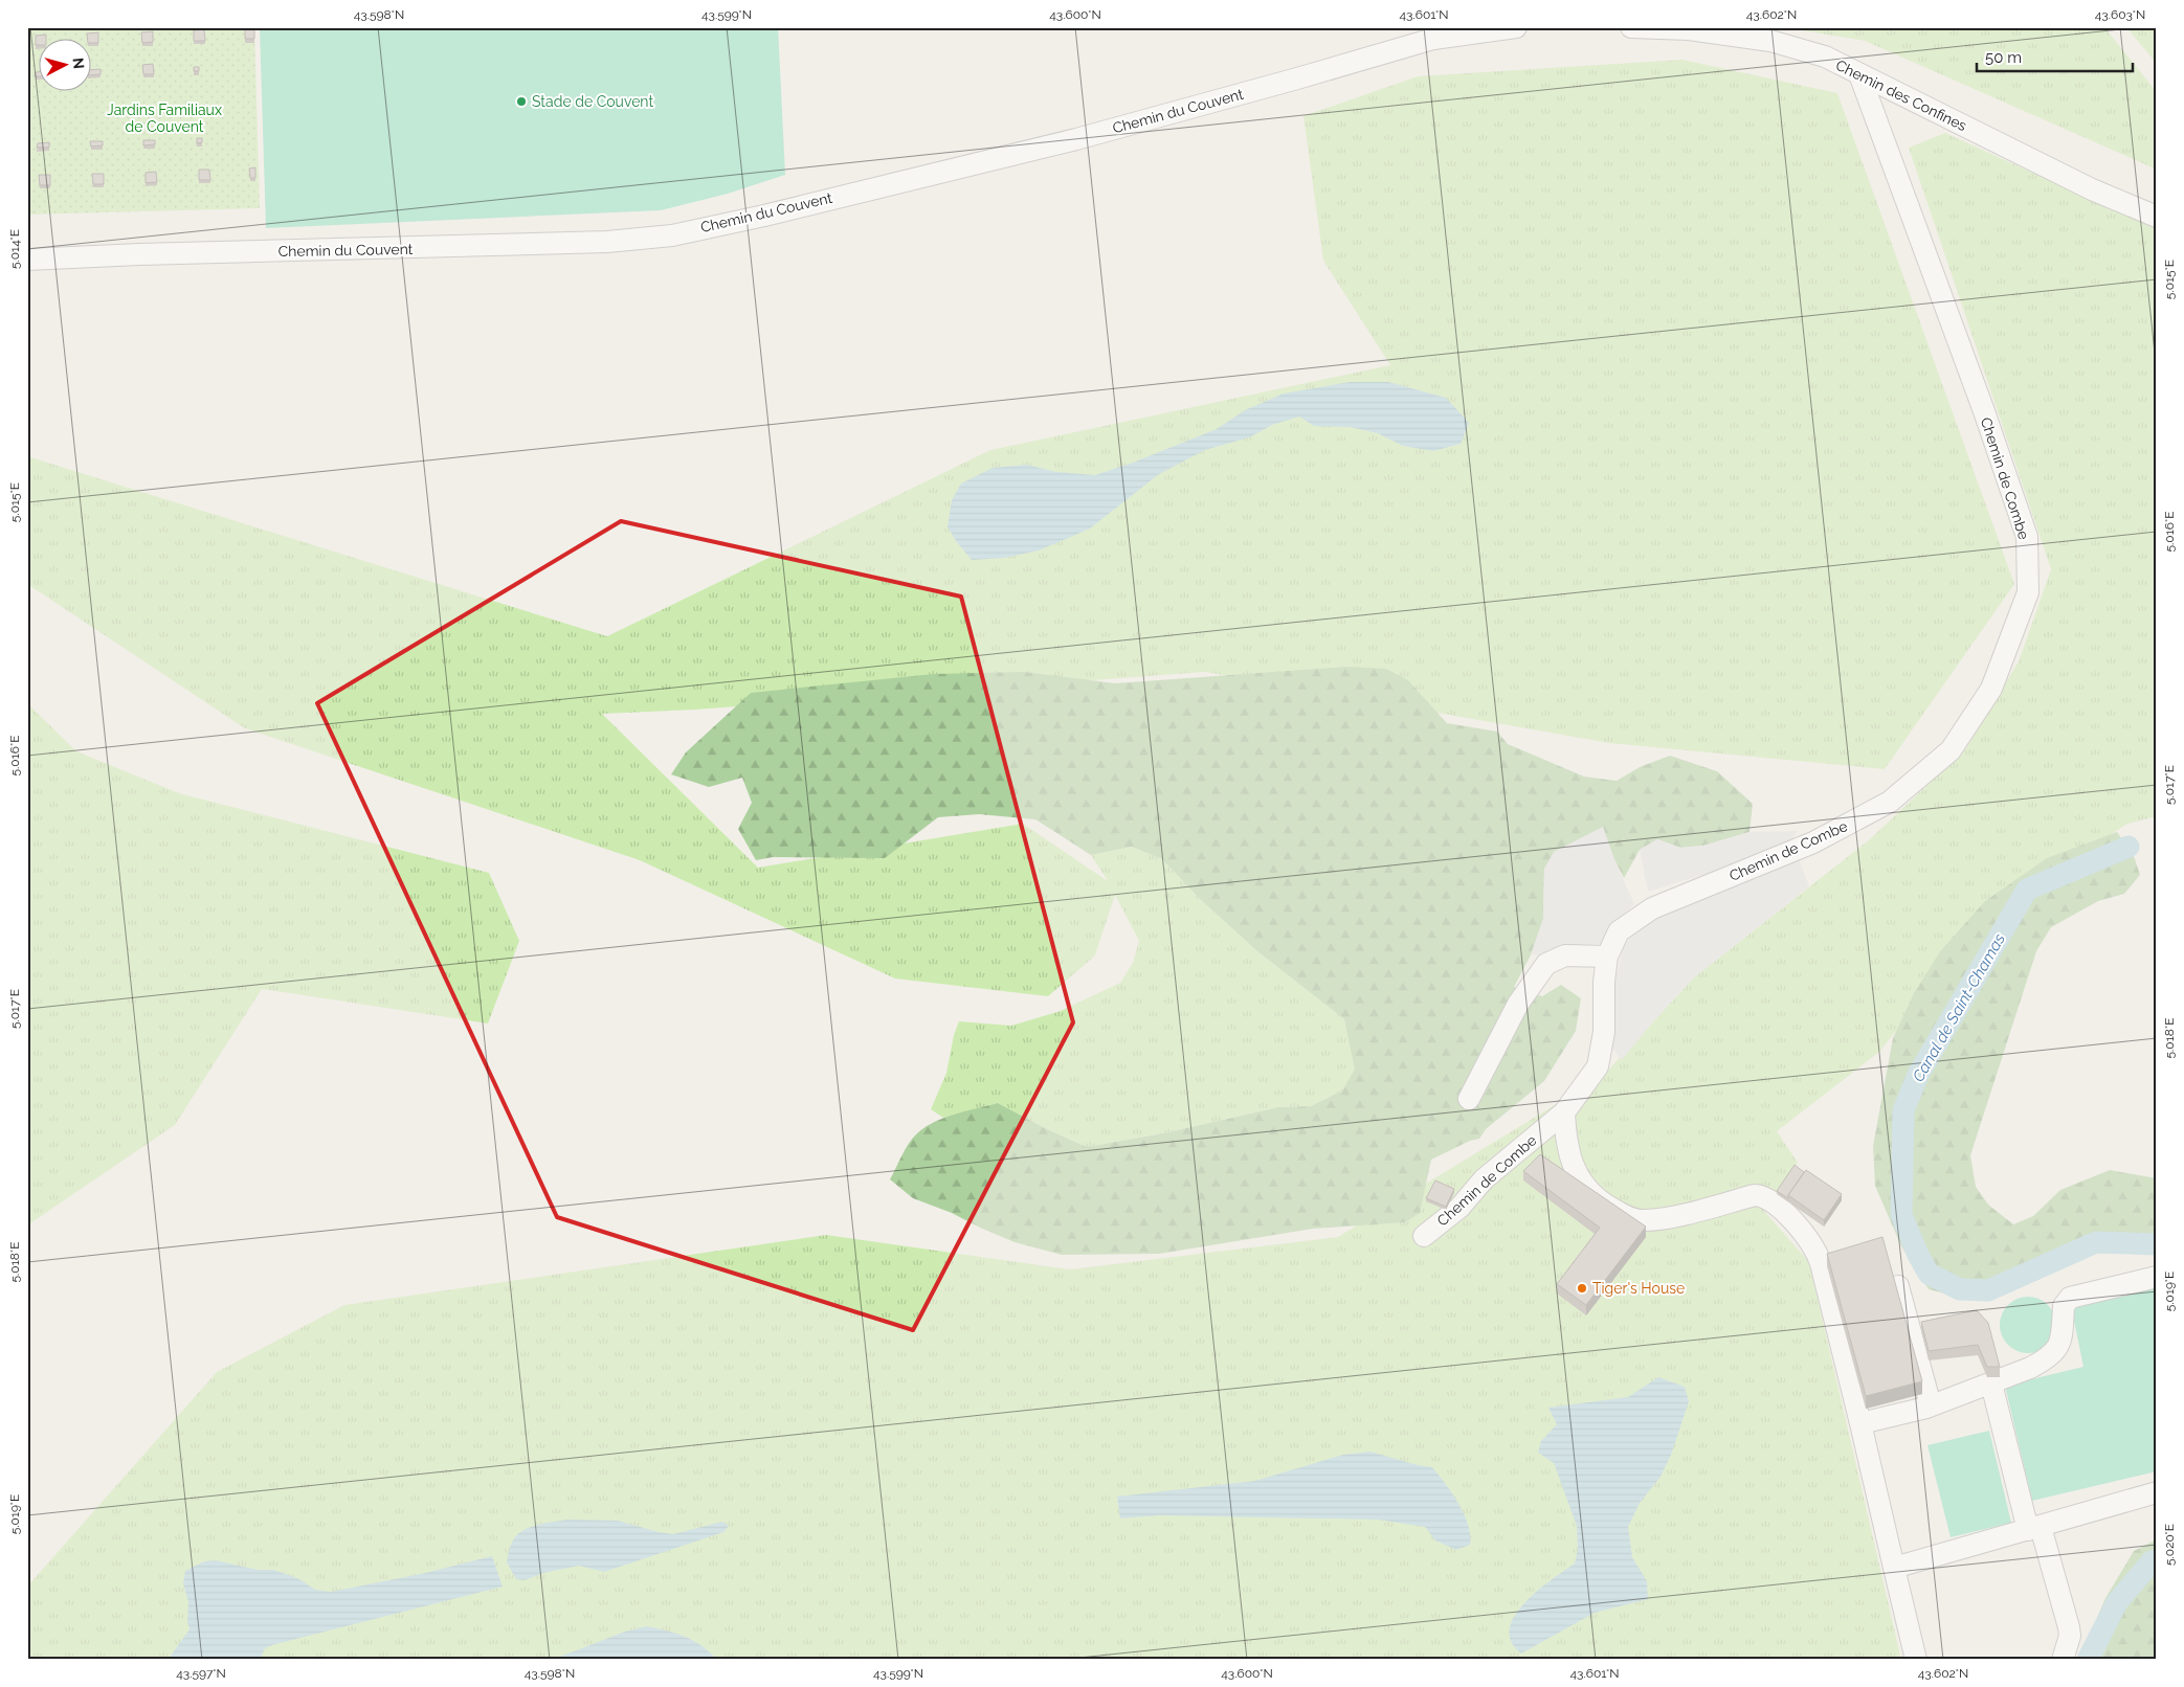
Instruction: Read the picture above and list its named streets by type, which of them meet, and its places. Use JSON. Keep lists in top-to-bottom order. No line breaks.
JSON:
{"streets":{"street":["Chemin des Confines","Chemin du Couvent","Chemin de Combe"]},"crossings":[["Chemin des Confines","Chemin de Combe"]],"water":["Canal de Saint-Chamas"],"parks":["Jardins Familiaux de Couvent"],"places":["Stade de Couvent","Tiger's House"],"scale_bar":"50 m","north":"right","coordinates":["43.598°N","43.599°N","43.600°N","43.601°N","43.602°N","43.603°N","5.014°E","5.015°E","5.016°E","5.017°E","5.018°E","5.019°E","5.020°E","43.597°N"]}
